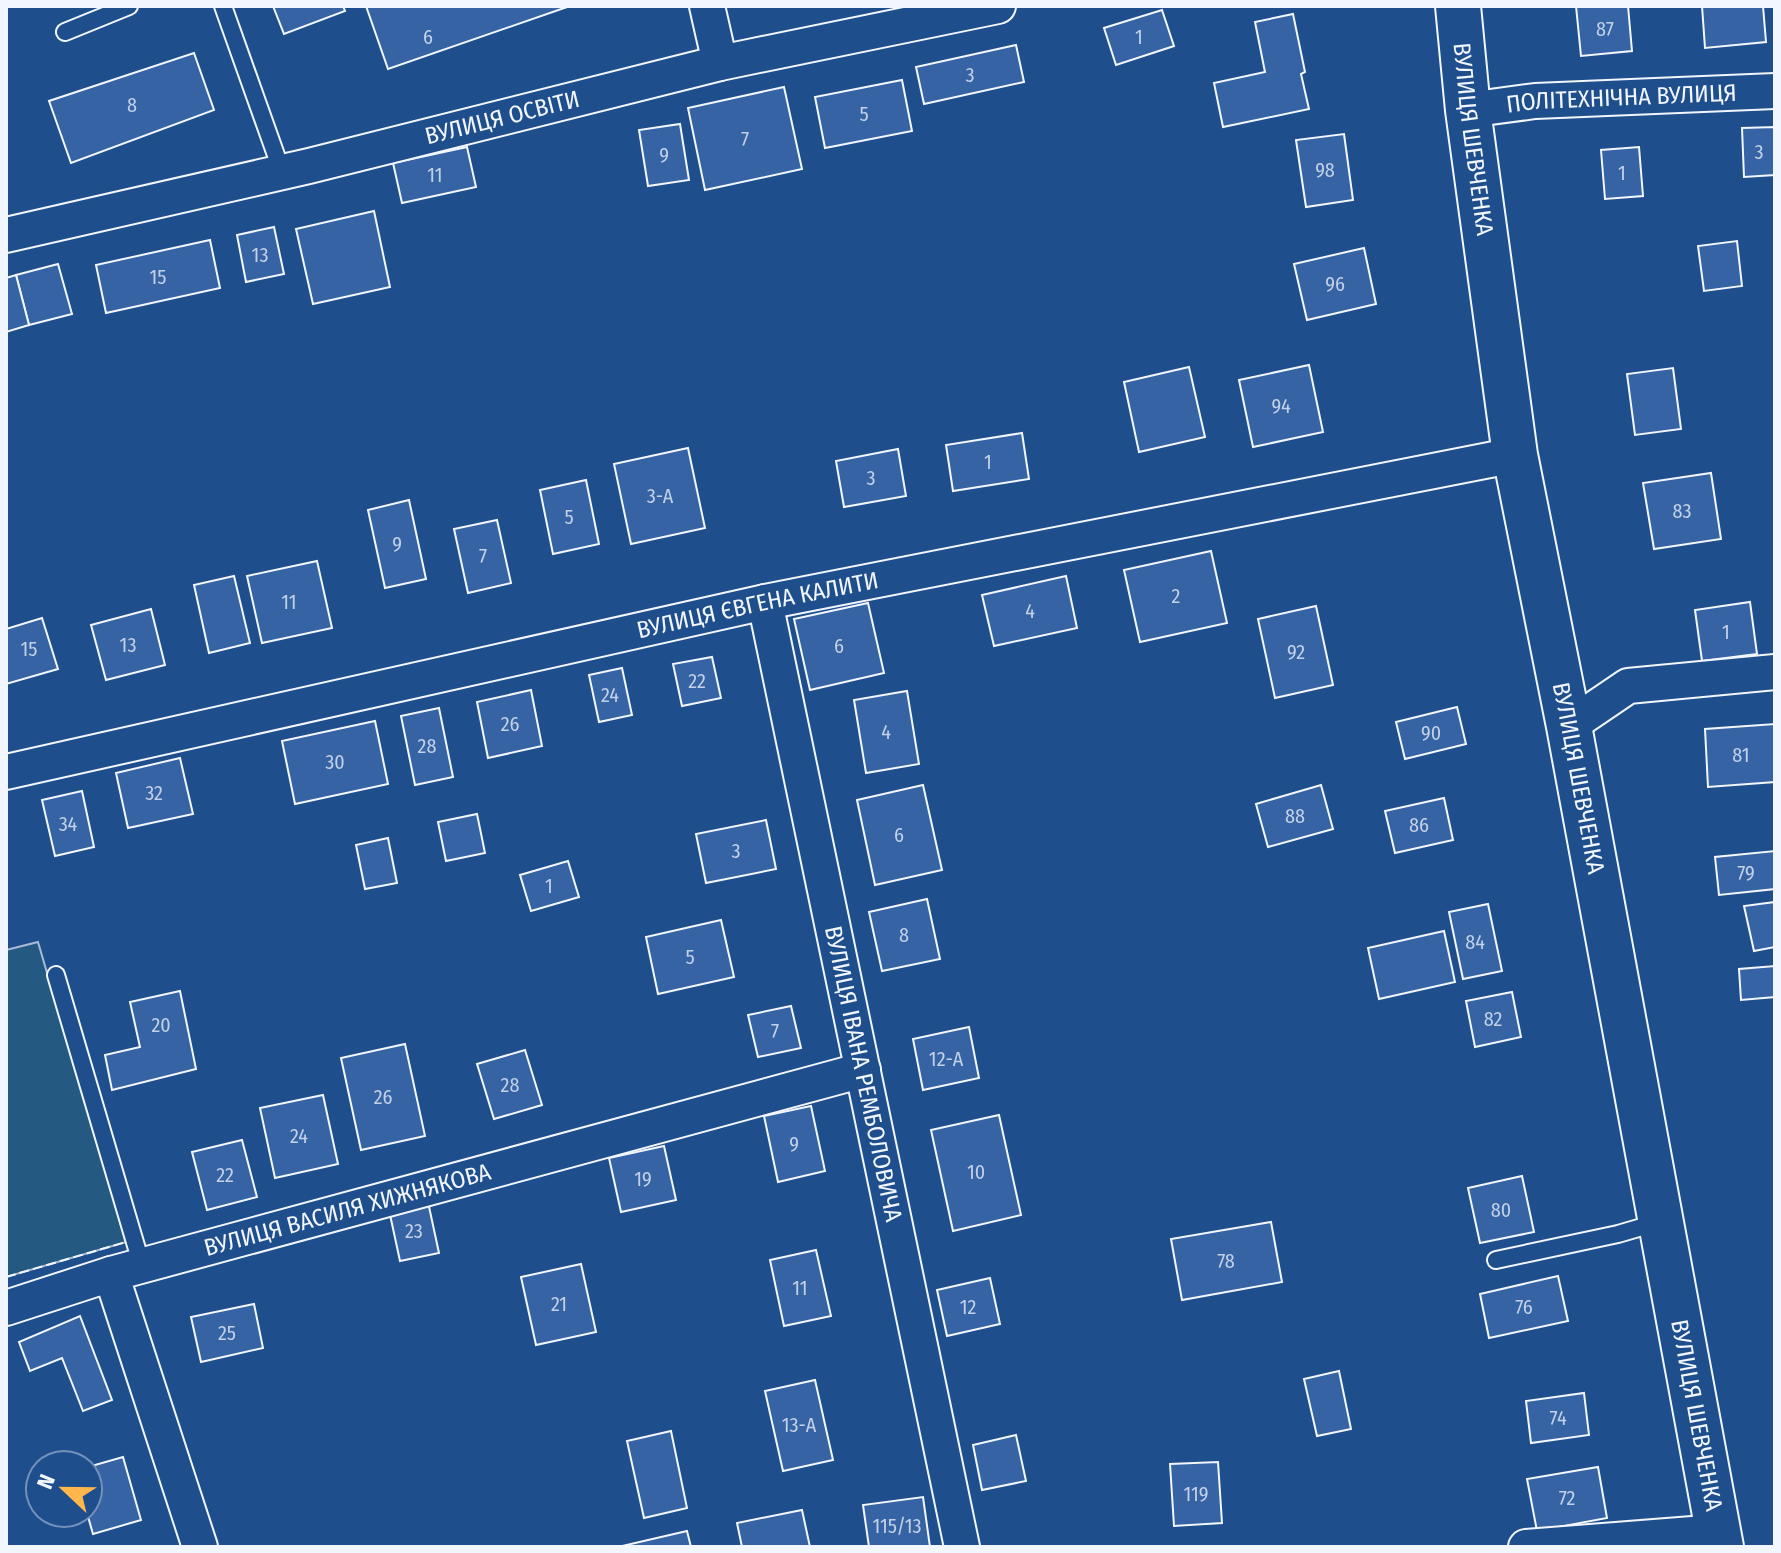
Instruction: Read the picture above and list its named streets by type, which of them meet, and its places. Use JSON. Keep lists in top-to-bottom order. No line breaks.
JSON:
{"streets":{"main road":["ВУЛИЦЯ ШЕВЧЕНКА"],"street":["ПОЛІТЕХНІЧНА ВУЛИЦЯ","ВУЛИЦЯ ОСВІТИ","ВУЛИЦЯ ЄВГЕНА КАЛИТИ","ВУЛИЦЯ ІВАНА РЕМБОЛОВИЧА","ВУЛИЦЯ ВАСИЛЯ ХИЖНЯКОВА"]},"crossings":[["ПОЛІТЕХНІЧНА ВУЛИЦЯ","ВУЛИЦЯ ШЕВЧЕНКА"],["ВУЛИЦЯ ШЕВЧЕНКА","ВУЛИЦЯ ЄВГЕНА КАЛИТИ"],["ВУЛИЦЯ ЄВГЕНА КАЛИТИ","ВУЛИЦЯ ІВАНА РЕМБОЛОВИЧА"],["ВУЛИЦЯ ІВАНА РЕМБОЛОВИЧА","ВУЛИЦЯ ВАСИЛЯ ХИЖНЯКОВА"]],"house_numbers":["87","6","1","3","8","5","7","3","9","98","1","11","13","15","96","94","1","3","3-А","83","5","9","7","2","11","4","1","13","6","15","92","22","24","26","4","90","28","81","30","32","88","34","86","6","3","79","1","8","84","5","82","20","7","12-А","28","26","24","9","10","22","19","80","23","78","11","21","12","76","25","74","13-А","119","72","115/13"],"north":"left"}
